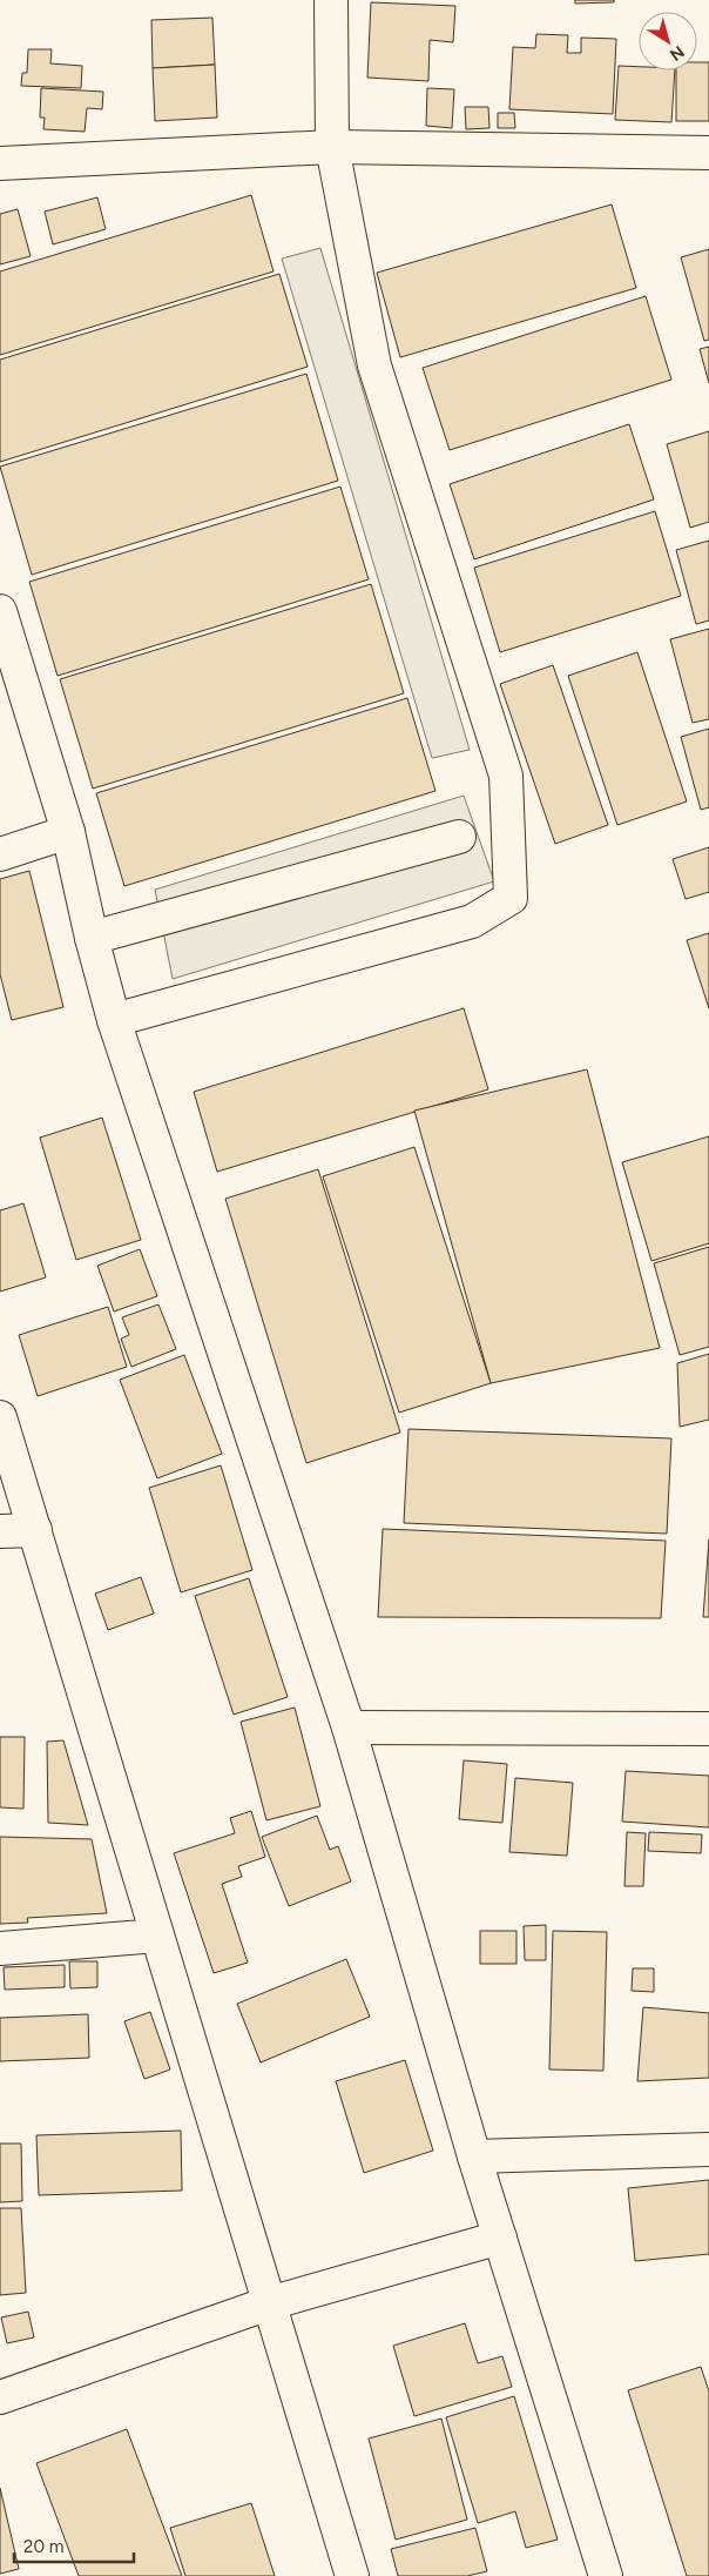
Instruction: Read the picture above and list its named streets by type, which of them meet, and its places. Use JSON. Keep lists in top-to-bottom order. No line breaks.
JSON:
{"scale_bar":"20 m","north":"bottom right"}
